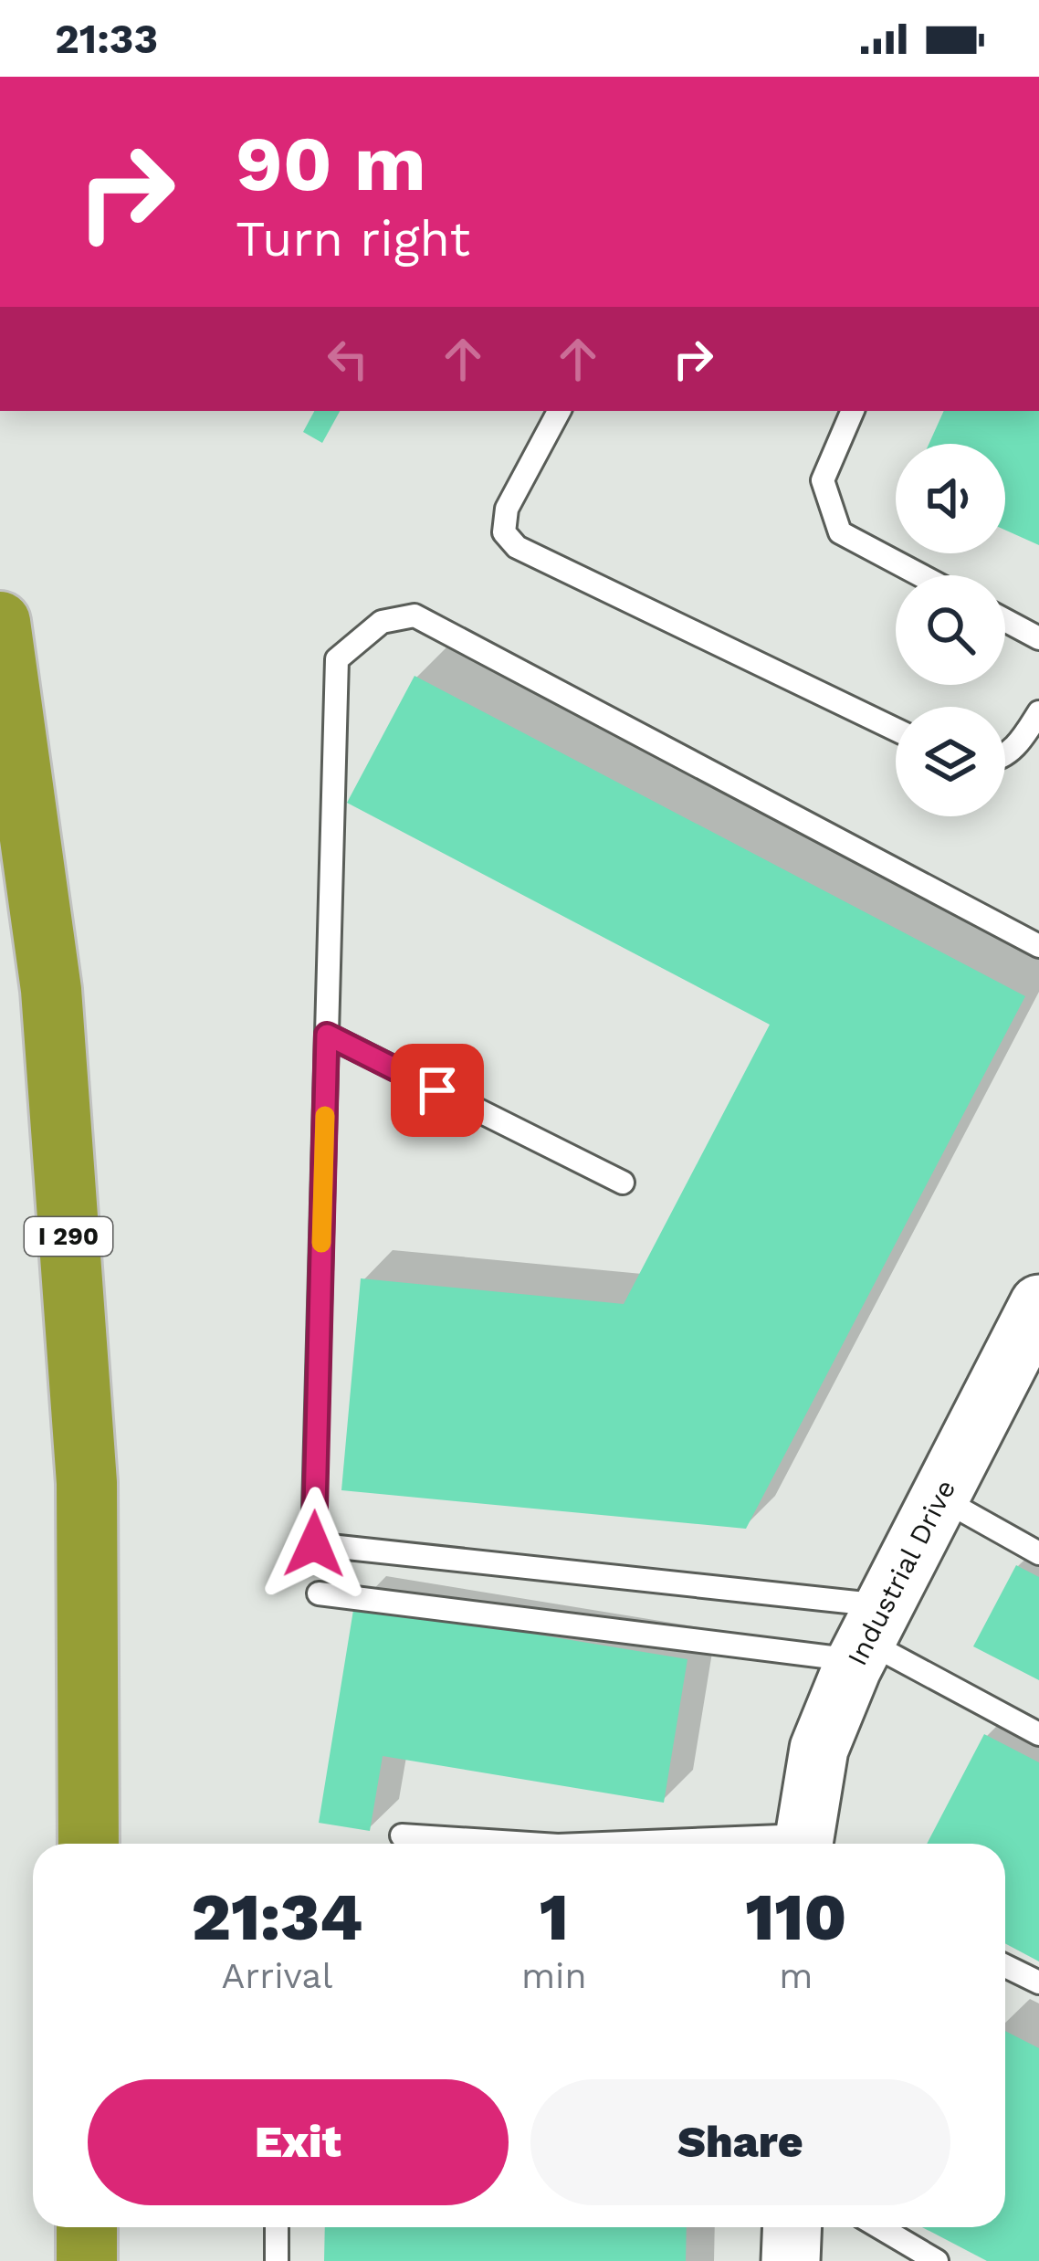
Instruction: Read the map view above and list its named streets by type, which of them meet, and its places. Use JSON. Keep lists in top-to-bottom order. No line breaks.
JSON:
{"streets":{"highway":["I 290"],"street":["Industrial Drive"]},"page":{"status":"21:33","turn":["90 m","Turn right"],"eta":["21:34","Arrival","1","min","110","m"],"buttons":["Exit","Share"]}}
